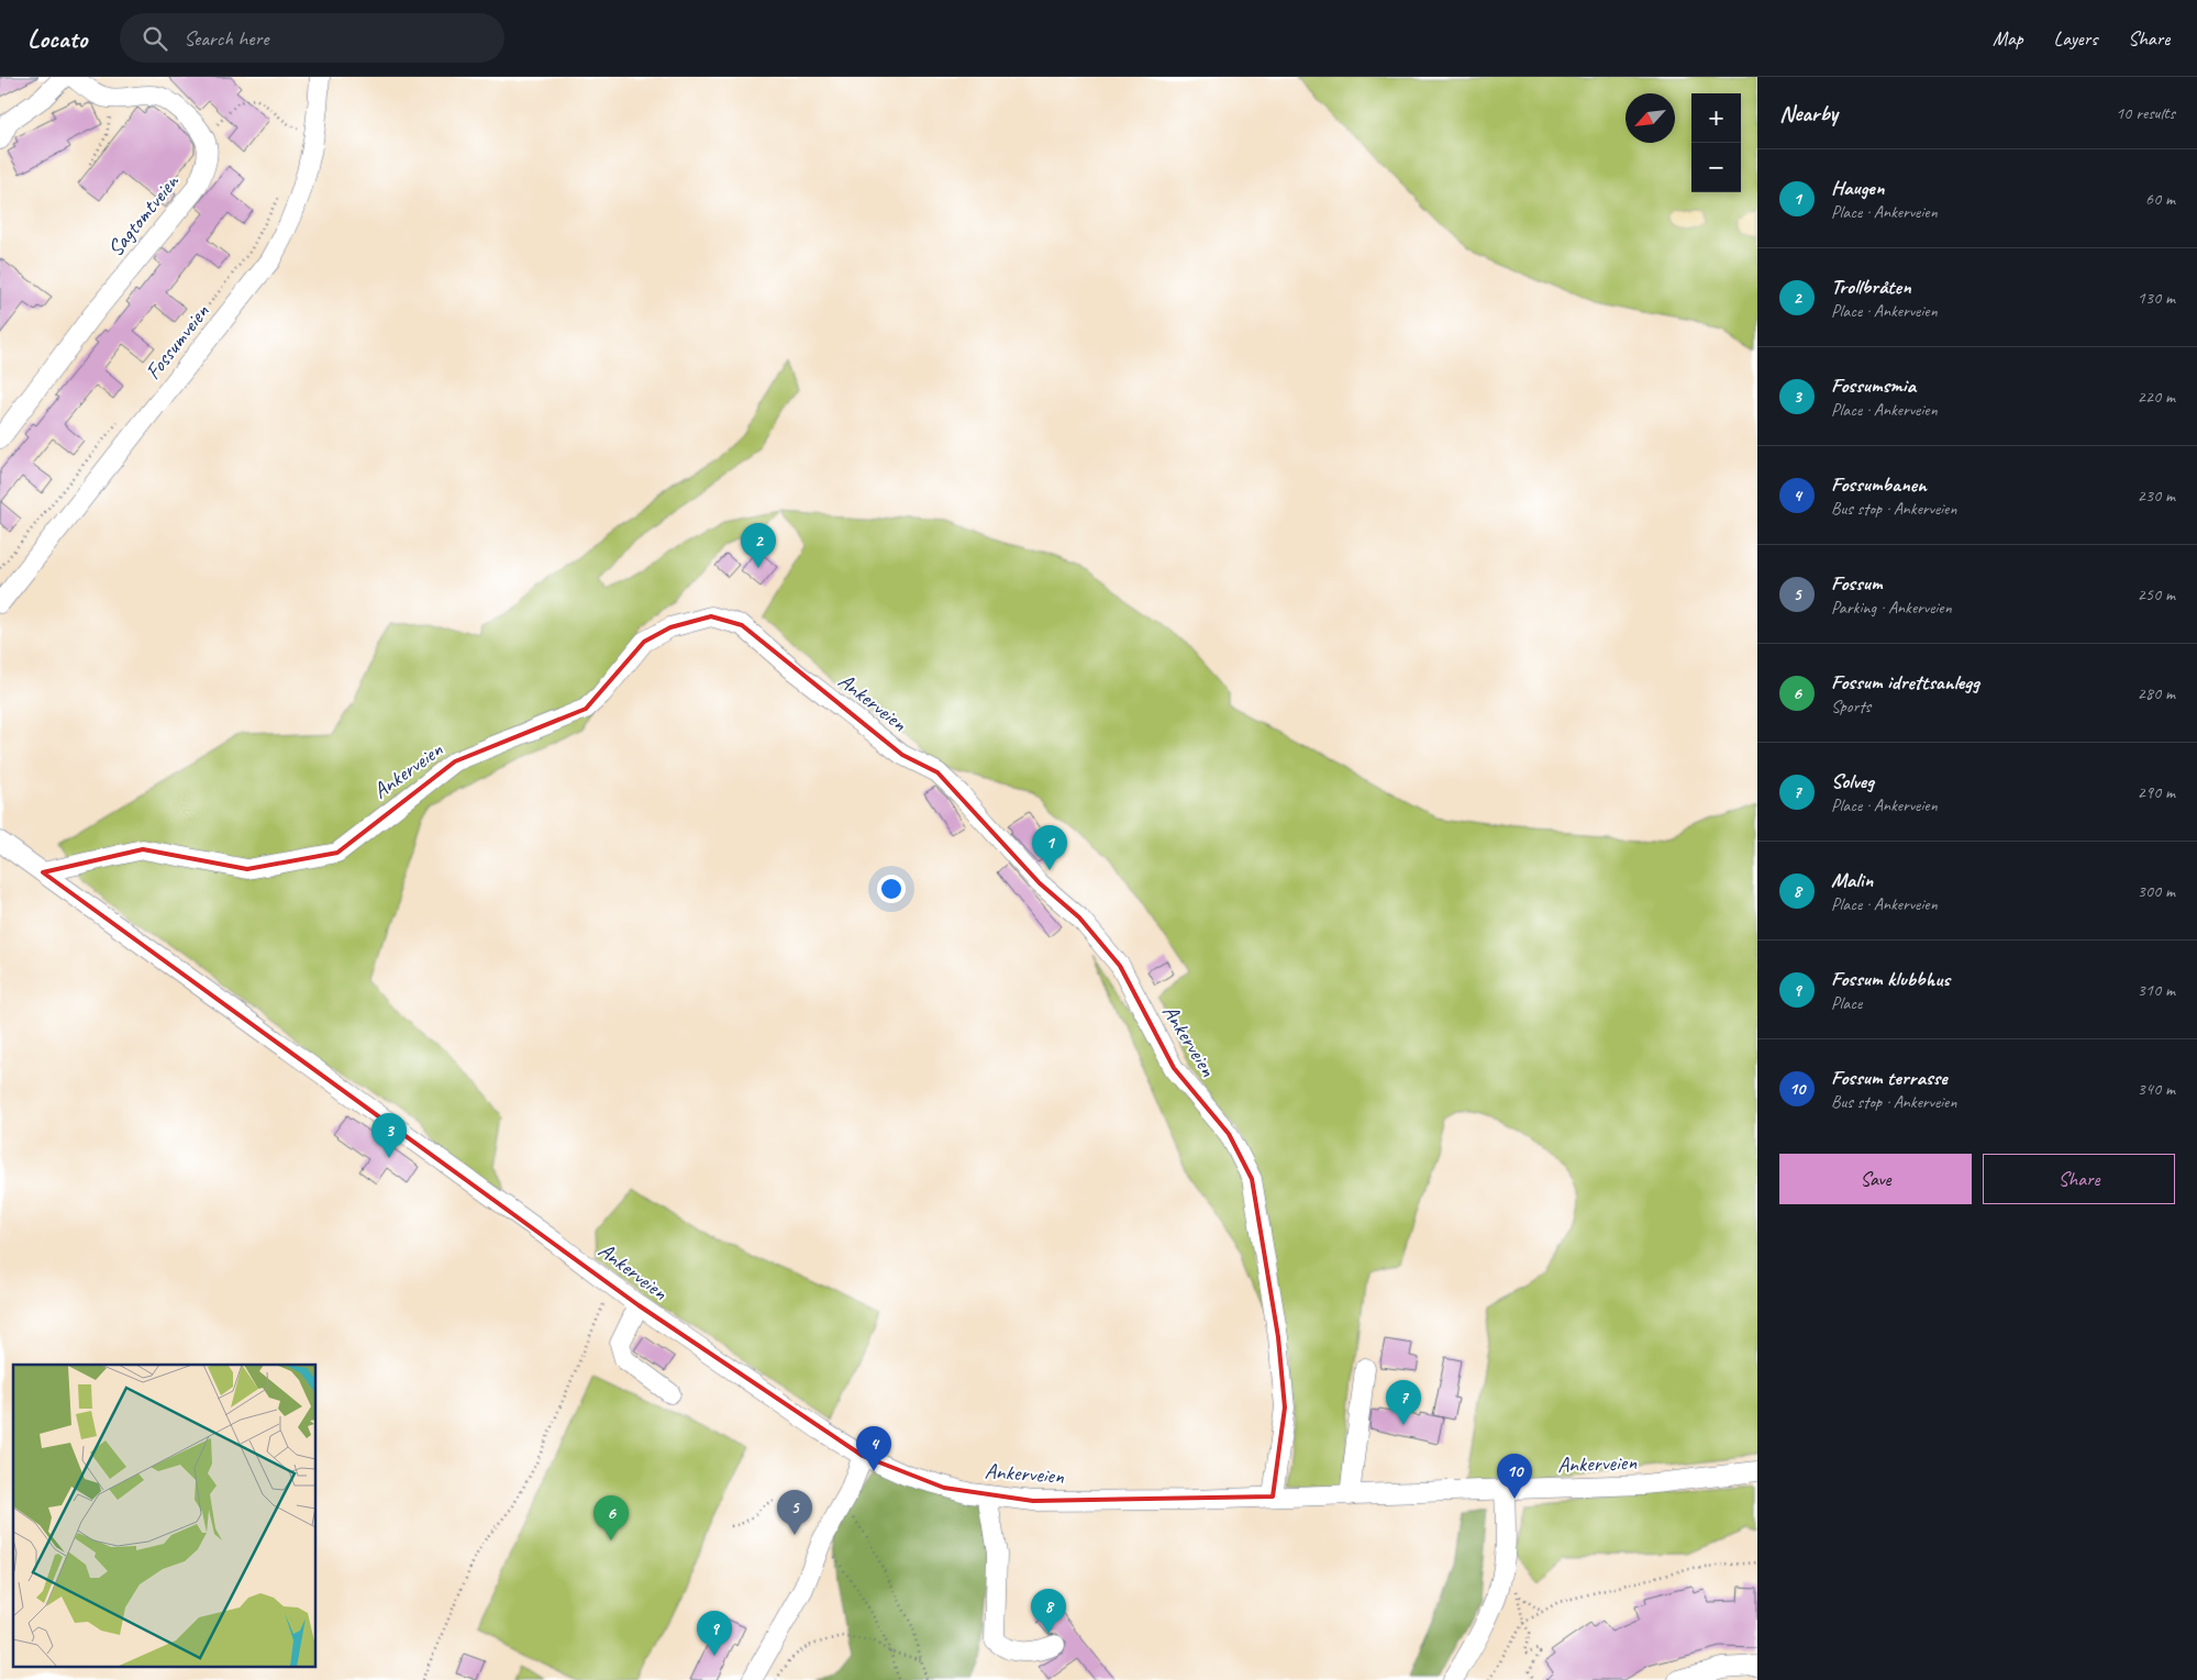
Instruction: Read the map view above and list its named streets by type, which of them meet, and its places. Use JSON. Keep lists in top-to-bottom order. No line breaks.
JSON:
{"streets":{"street":["Sagtomtveien","Fossumveien","Ankerveien"]},"north":"bottom left","page":{"header":"Locato","search":"Search here","nav":["Map","Layers","Share"],"heading":["Nearby","10 results"],"map_buttons":["+","−"],"list":[{"mark":"1","name":"Haugen","note":"Place · Ankerveien","value":"60 m"},{"mark":"2","name":"Trollbråten","note":"Place · Ankerveien","value":"130 m"},{"mark":"3","name":"Fossumsmia","note":"Place · Ankerveien","value":"220 m"},{"mark":"4","name":"Fossumbanen","note":"Bus stop · Ankerveien","value":"230 m"},{"mark":"5","name":"Fossum","note":"Parking · Ankerveien","value":"250 m"},{"mark":"6","name":"Fossum idrettsanlegg","note":"Sports","value":"280 m"},{"mark":"7","name":"Solveg","note":"Place · Ankerveien","value":"290 m"},{"mark":"8","name":"Malin","note":"Place · Ankerveien","value":"300 m"},{"mark":"9","name":"Fossum klubbhus","note":"Place","value":"310 m"},{"mark":"10","name":"Fossum terrasse","note":"Bus stop · Ankerveien","value":"340 m"}],"pins":["2","1","3","7","4","10","5","6","8","9"],"buttons":["Save","Share"]}}
